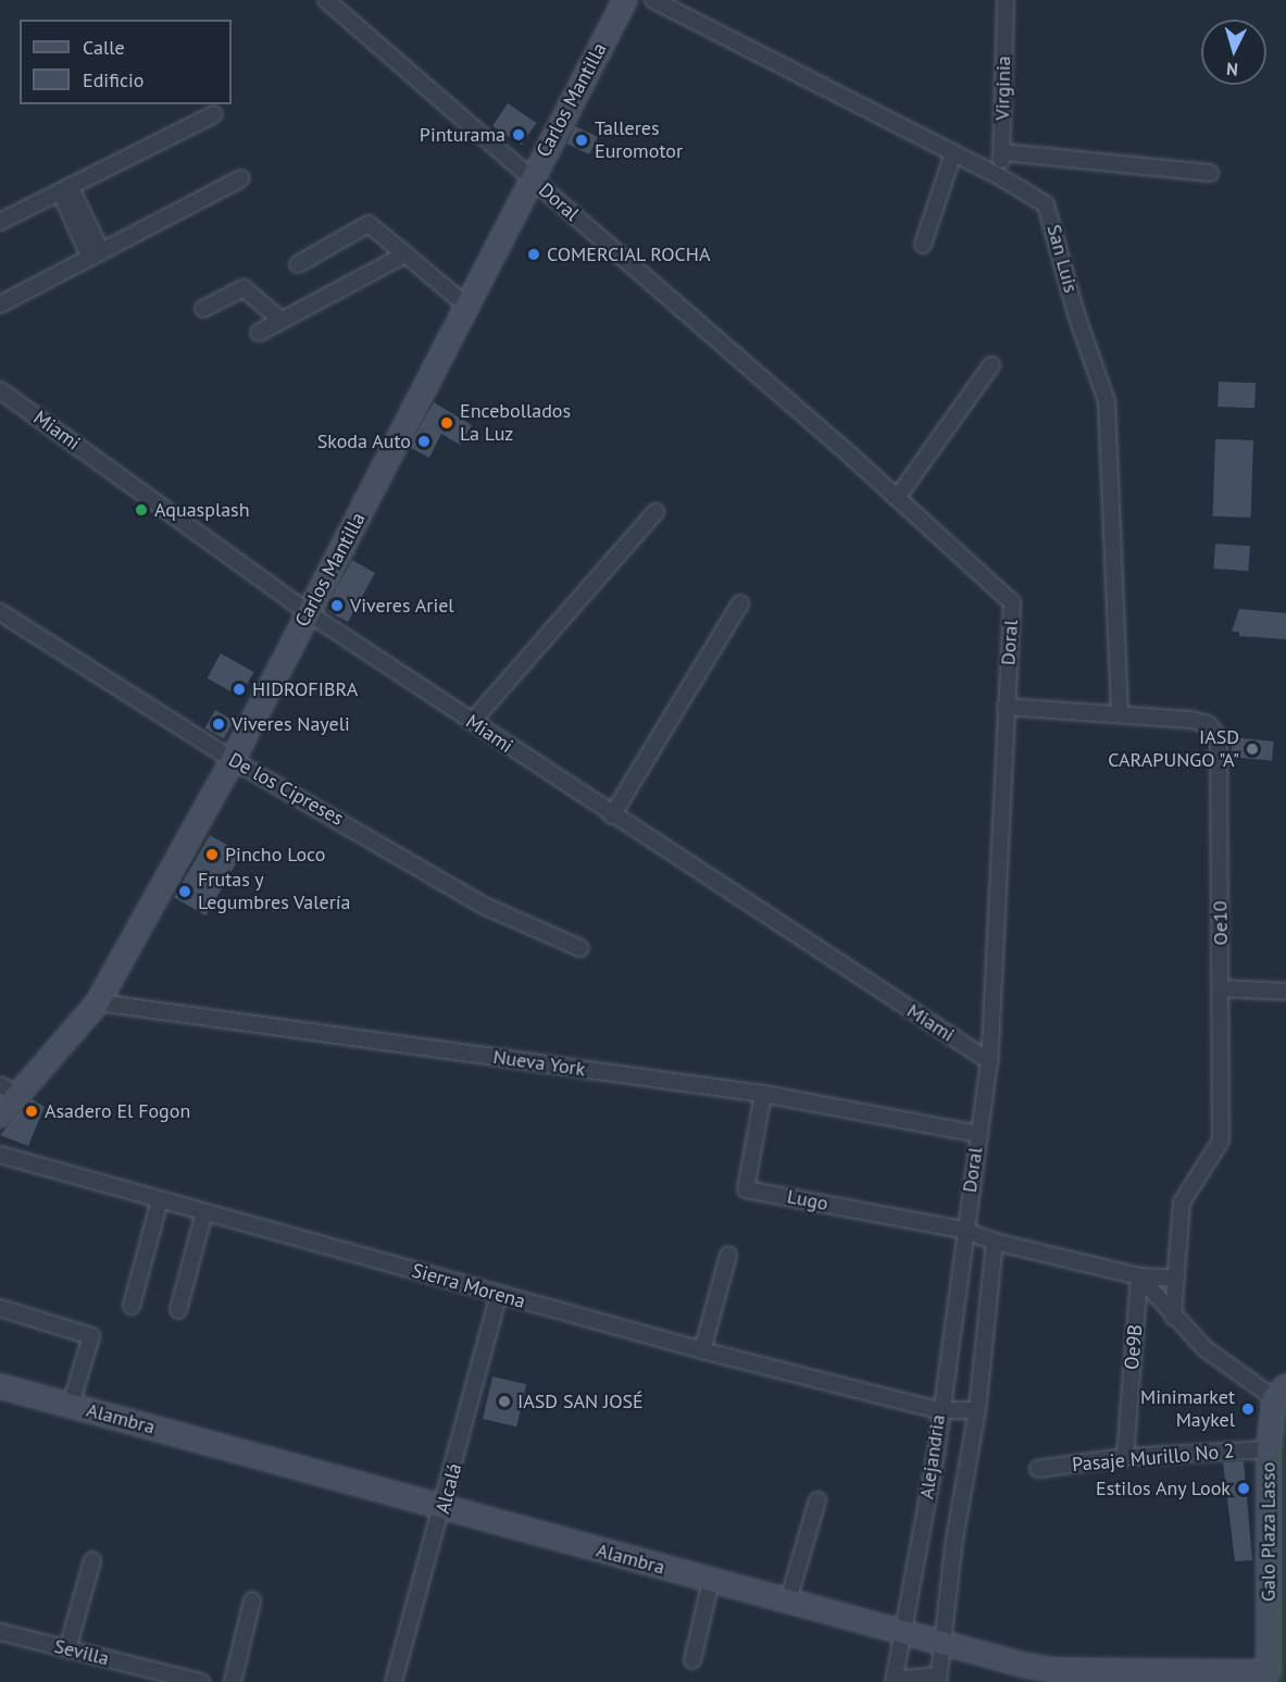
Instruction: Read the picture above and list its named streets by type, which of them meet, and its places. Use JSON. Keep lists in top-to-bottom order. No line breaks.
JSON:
{"streets":{"street":["Virginia","Carlos Mantilla","Doral","San Luis","Miami","De los Cipreses","Oe10","Nueva York","Lugo","Sierra Morena","Oe9B","Alambra","Alejandria","Pasaje Murillo No 2","Alcalá","Galo Plaza Lasso","Sevilla"]},"crossings":[["Virginia","San Luis"],["Carlos Mantilla","Doral"],["Carlos Mantilla","Miami"],["Carlos Mantilla","De los Cipreses"],["Carlos Mantilla","Nueva York"],["Doral","Miami"],["Doral","Oe10"],["Doral","Nueva York"],["Doral","Lugo"],["Doral","Alejandria"],["San Luis","Oe10"],["Nueva York","Lugo"],["Lugo","Alejandria"],["Sierra Morena","Alejandria"],["Sierra Morena","Alcalá"],["Oe9B","Pasaje Murillo No 2"],["Alambra","Alejandria"],["Alambra","Alcalá"],["Alambra","Galo Plaza Lasso"],["Pasaje Murillo No 2","Galo Plaza Lasso"]],"places":["Pinturama","Talleres Euromotor","COMERCIAL ROCHA","Encebollados La Luz","Skoda Auto","Aquasplash","Viveres Ariel","HIDROFIBRA","Viveres Nayeli","IASD CARAPUNGO \"A\"","Pincho Loco","Frutas y Legumbres Valería","Asadero El Fogon","IASD SAN JOSÉ","Minimarket Maykel","Estilos Any Look"],"legend":["Calle","Edificio"],"north":"bottom"}
